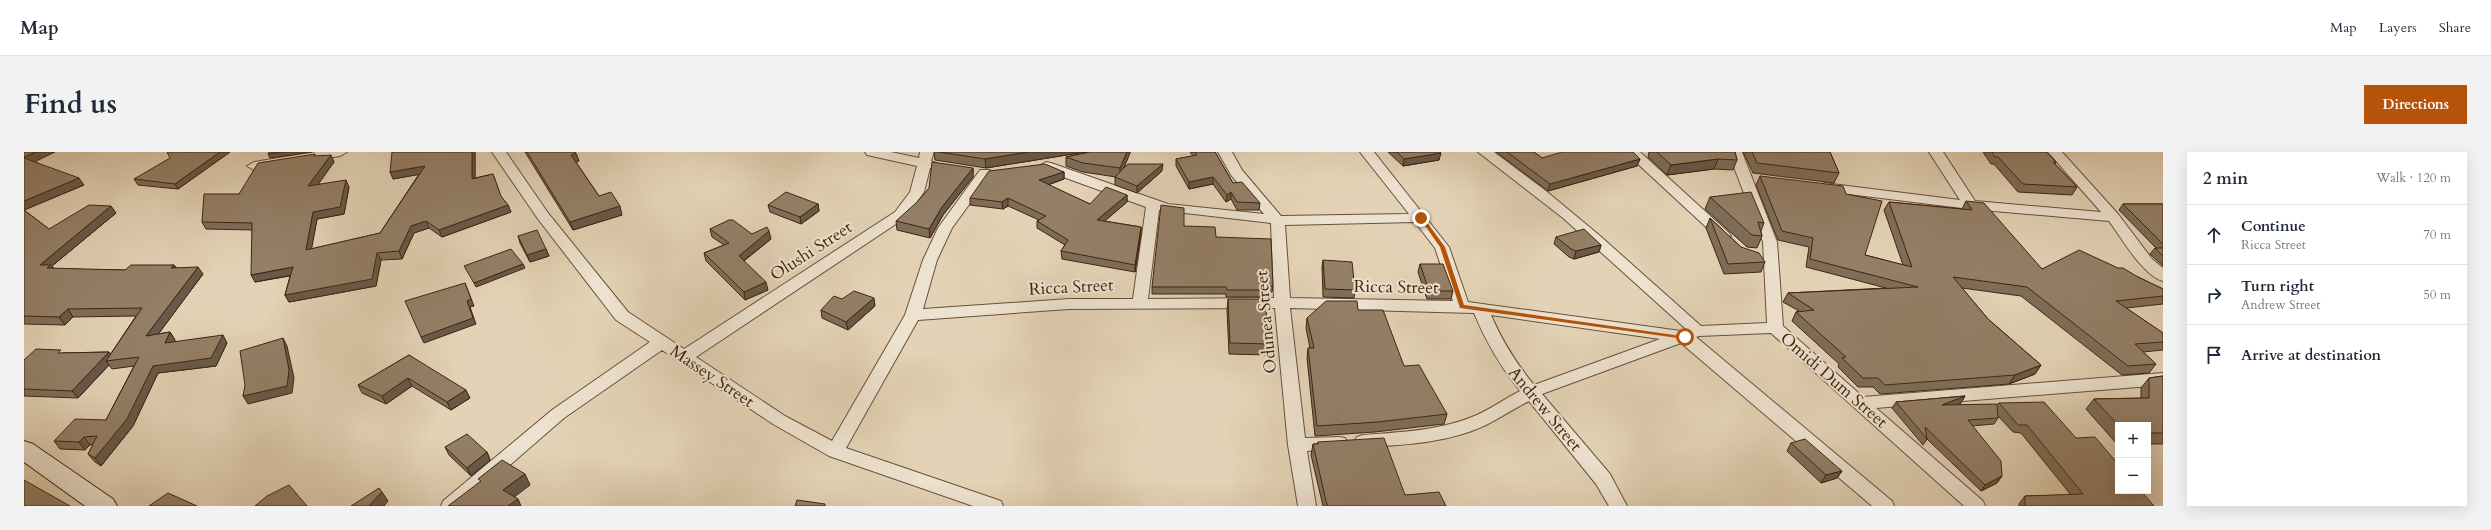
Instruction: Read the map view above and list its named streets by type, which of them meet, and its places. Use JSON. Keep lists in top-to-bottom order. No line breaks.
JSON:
{"streets":{"street":["Olushi Street","Ricca Street","Odunea Street","Massey Street","Omidi Dum Street","Andrew Street"]},"crossings":[["Olushi Street","Massey Street"],["Ricca Street","Odunea Street"],["Ricca Street","Andrew Street"]],"page":{"header":"Map","nav":["Map","Layers","Share"],"title":"Find us","buttons":"Directions","heading":["2 min","Walk · 120 m"],"list":[["Continue","Ricca Street","70 m"],["Turn right","Andrew Street","50 m"],"Arrive at destination"],"map_buttons":["+","−"]}}
